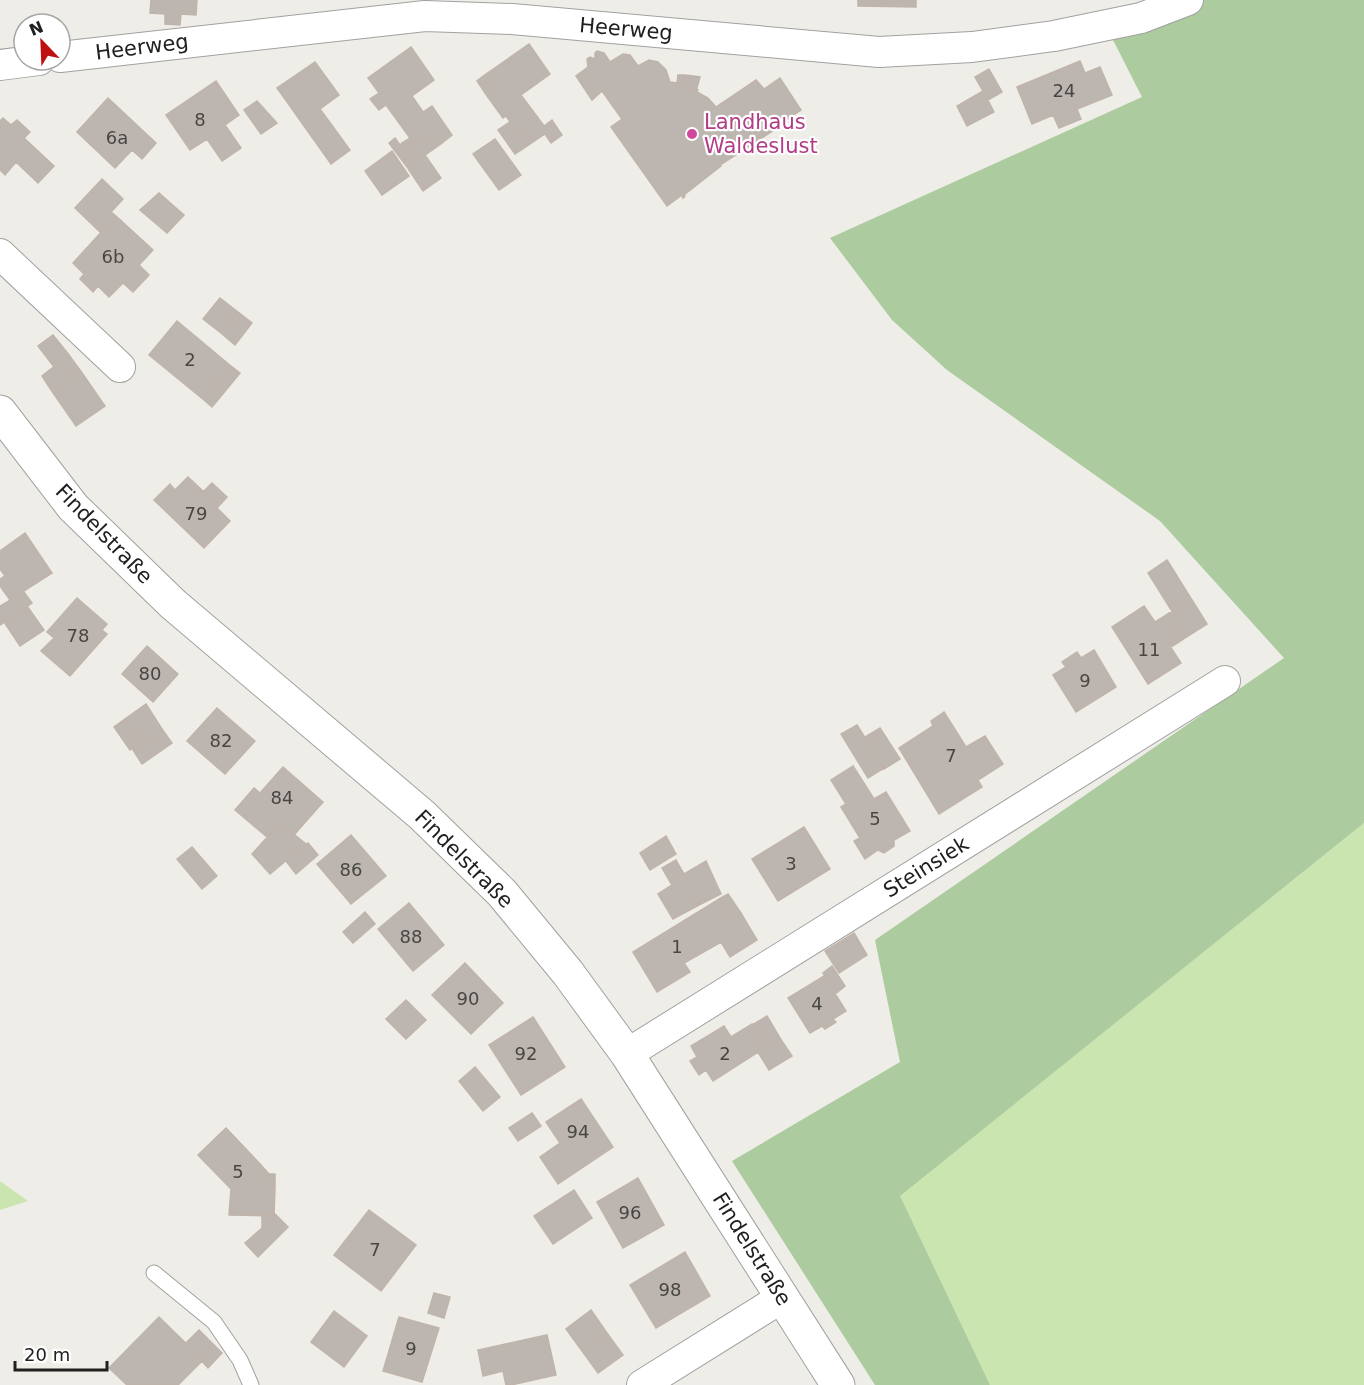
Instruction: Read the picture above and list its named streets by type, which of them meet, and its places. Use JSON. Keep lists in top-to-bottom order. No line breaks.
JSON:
{"streets":{"street":["Heerweg","Findelstraße","Steinsiek"]},"crossings":[["Findelstraße","Steinsiek"]],"places":["Landhaus Waldeslust"],"house_numbers":["24","8","6a","6b","2","79","78","11","80","9","82","7","84","5","3","86","88","1","90","4","92","2","94","5","96","7","98","9"],"scale_bar":"20 m","north":"top left"}
